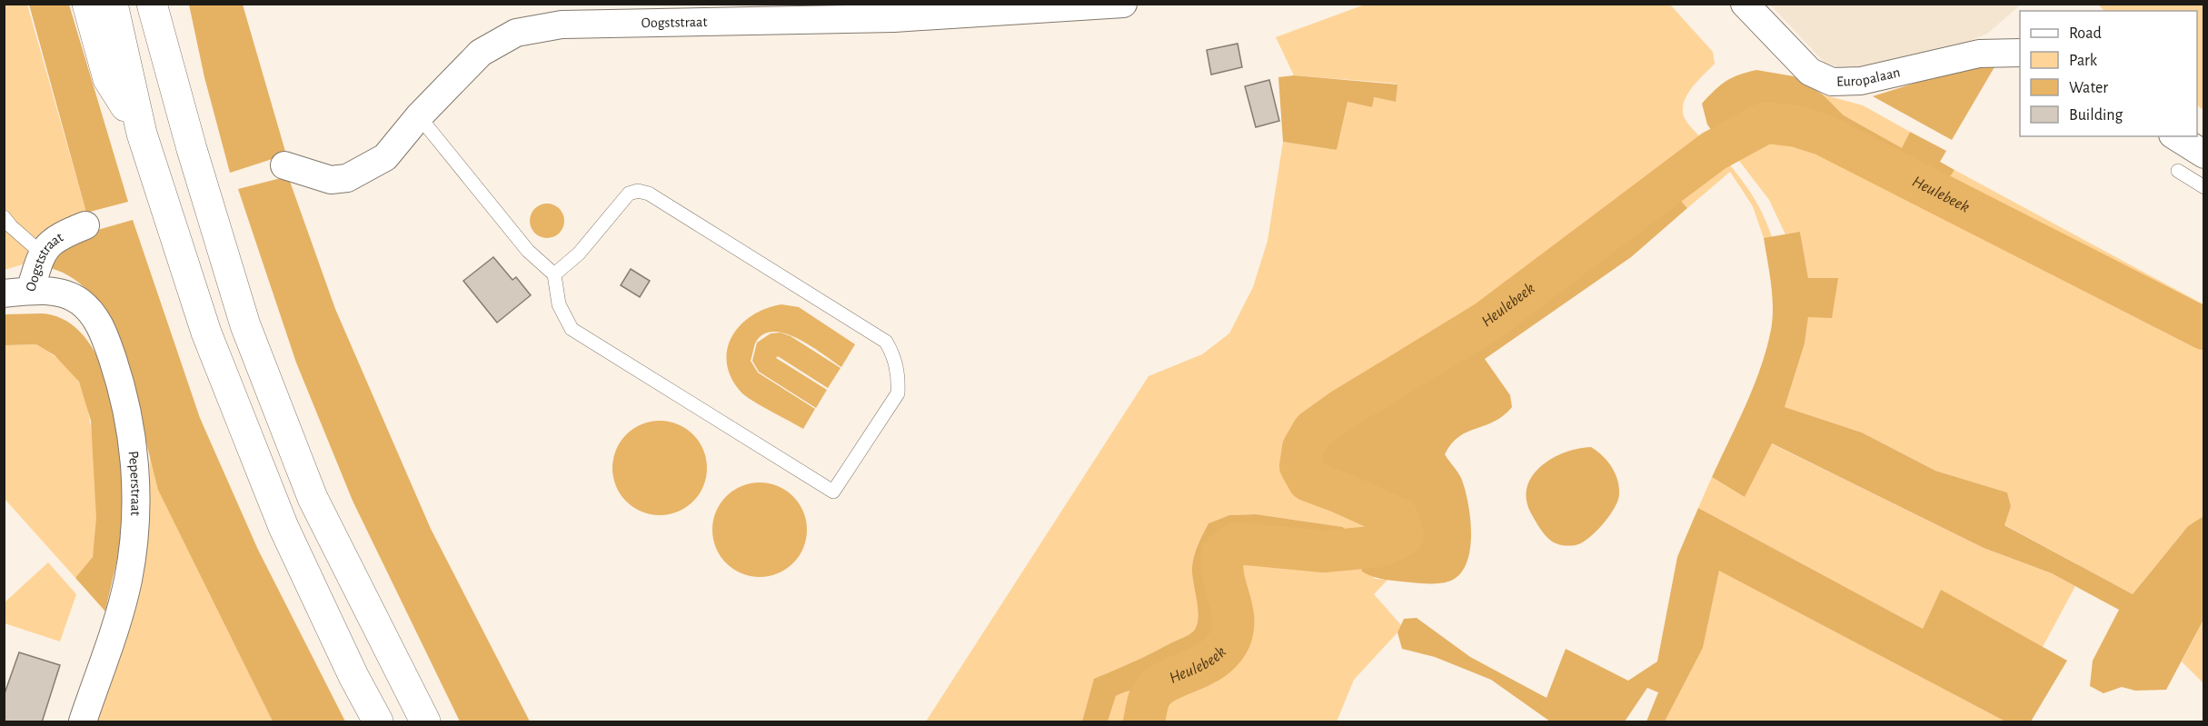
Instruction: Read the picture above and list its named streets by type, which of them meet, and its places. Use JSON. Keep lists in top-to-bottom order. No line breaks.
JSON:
{"streets":{"street":["Oogststraat","Europalaan","Peperstraat"]},"crossings":[["Oogststraat","Peperstraat"]],"water":["Heulebeek"],"legend":["Road","Park","Water","Building"]}
